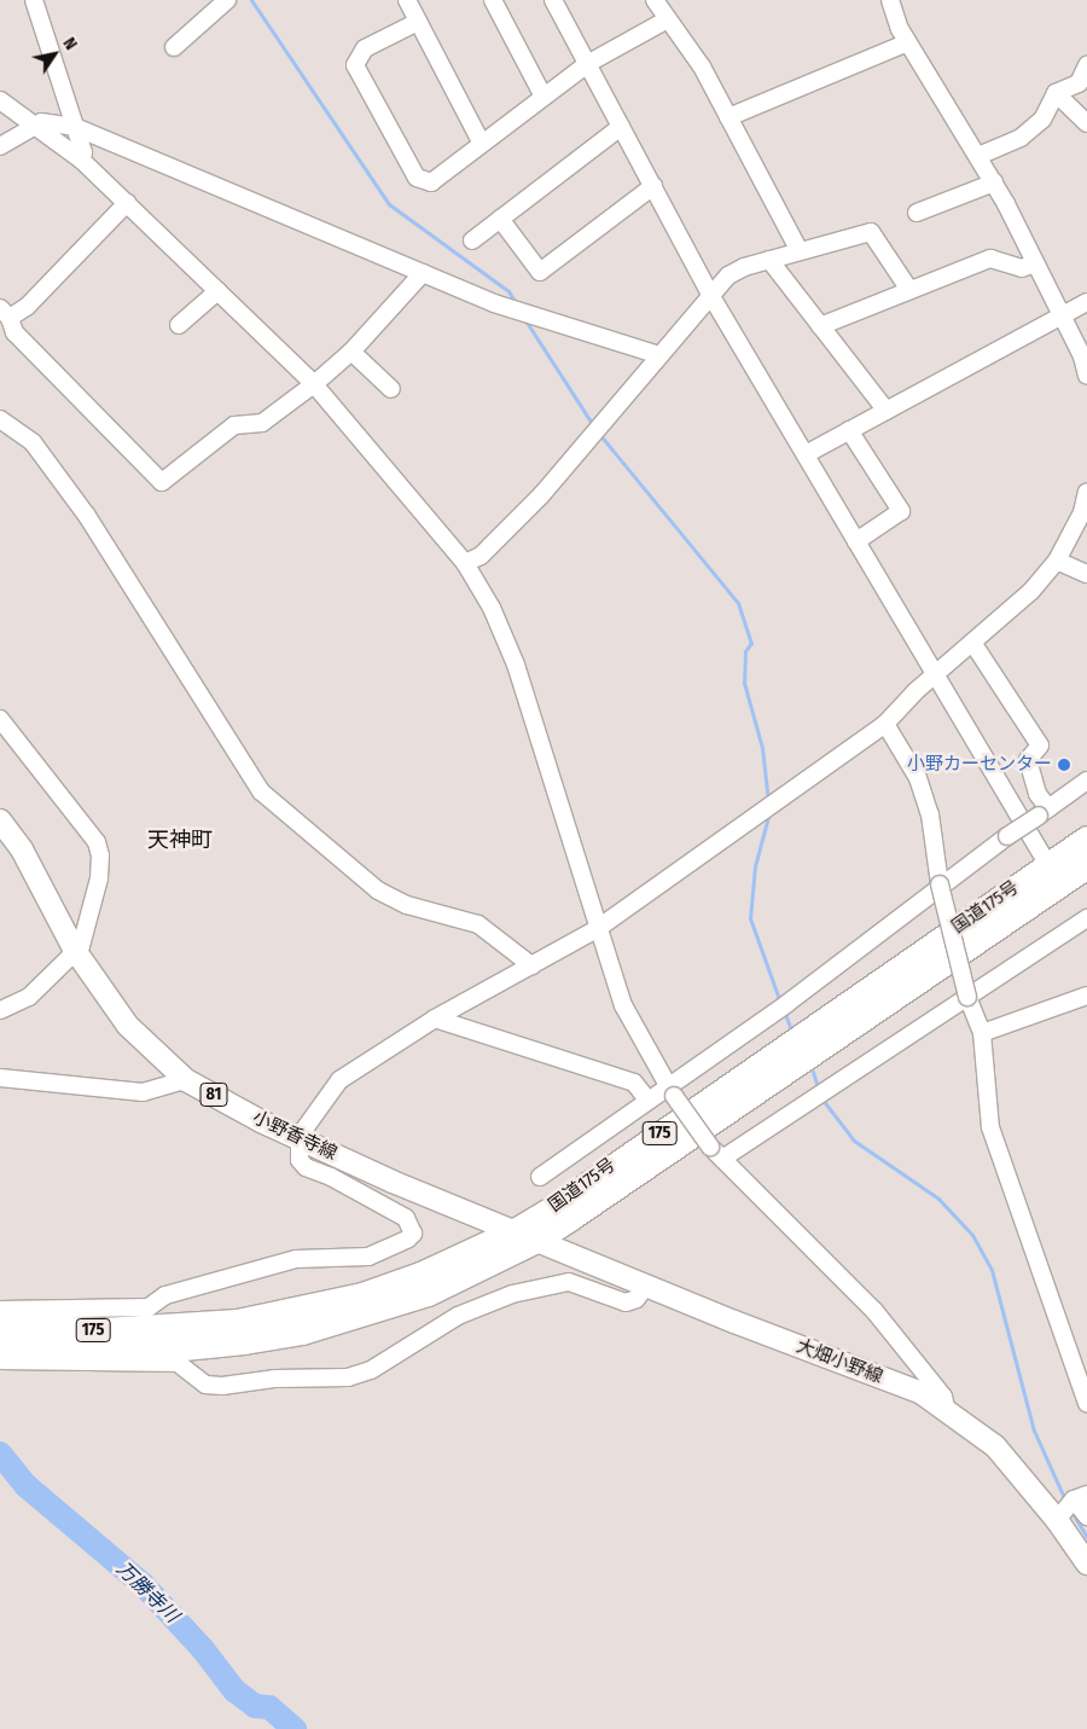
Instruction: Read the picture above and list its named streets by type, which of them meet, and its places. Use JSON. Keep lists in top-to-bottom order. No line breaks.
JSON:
{"streets":{"highway":["国道175号","175"],"main road":["81","小野香寺線","大畑小野線"]},"crossings":[["国道175号","小野香寺線"],["国道175号","大畑小野線"],["小野香寺線","大畑小野線"]],"districts":["天神町"],"water":["万勝寺川"],"places":["小野カーセンター"],"north":"top right"}
